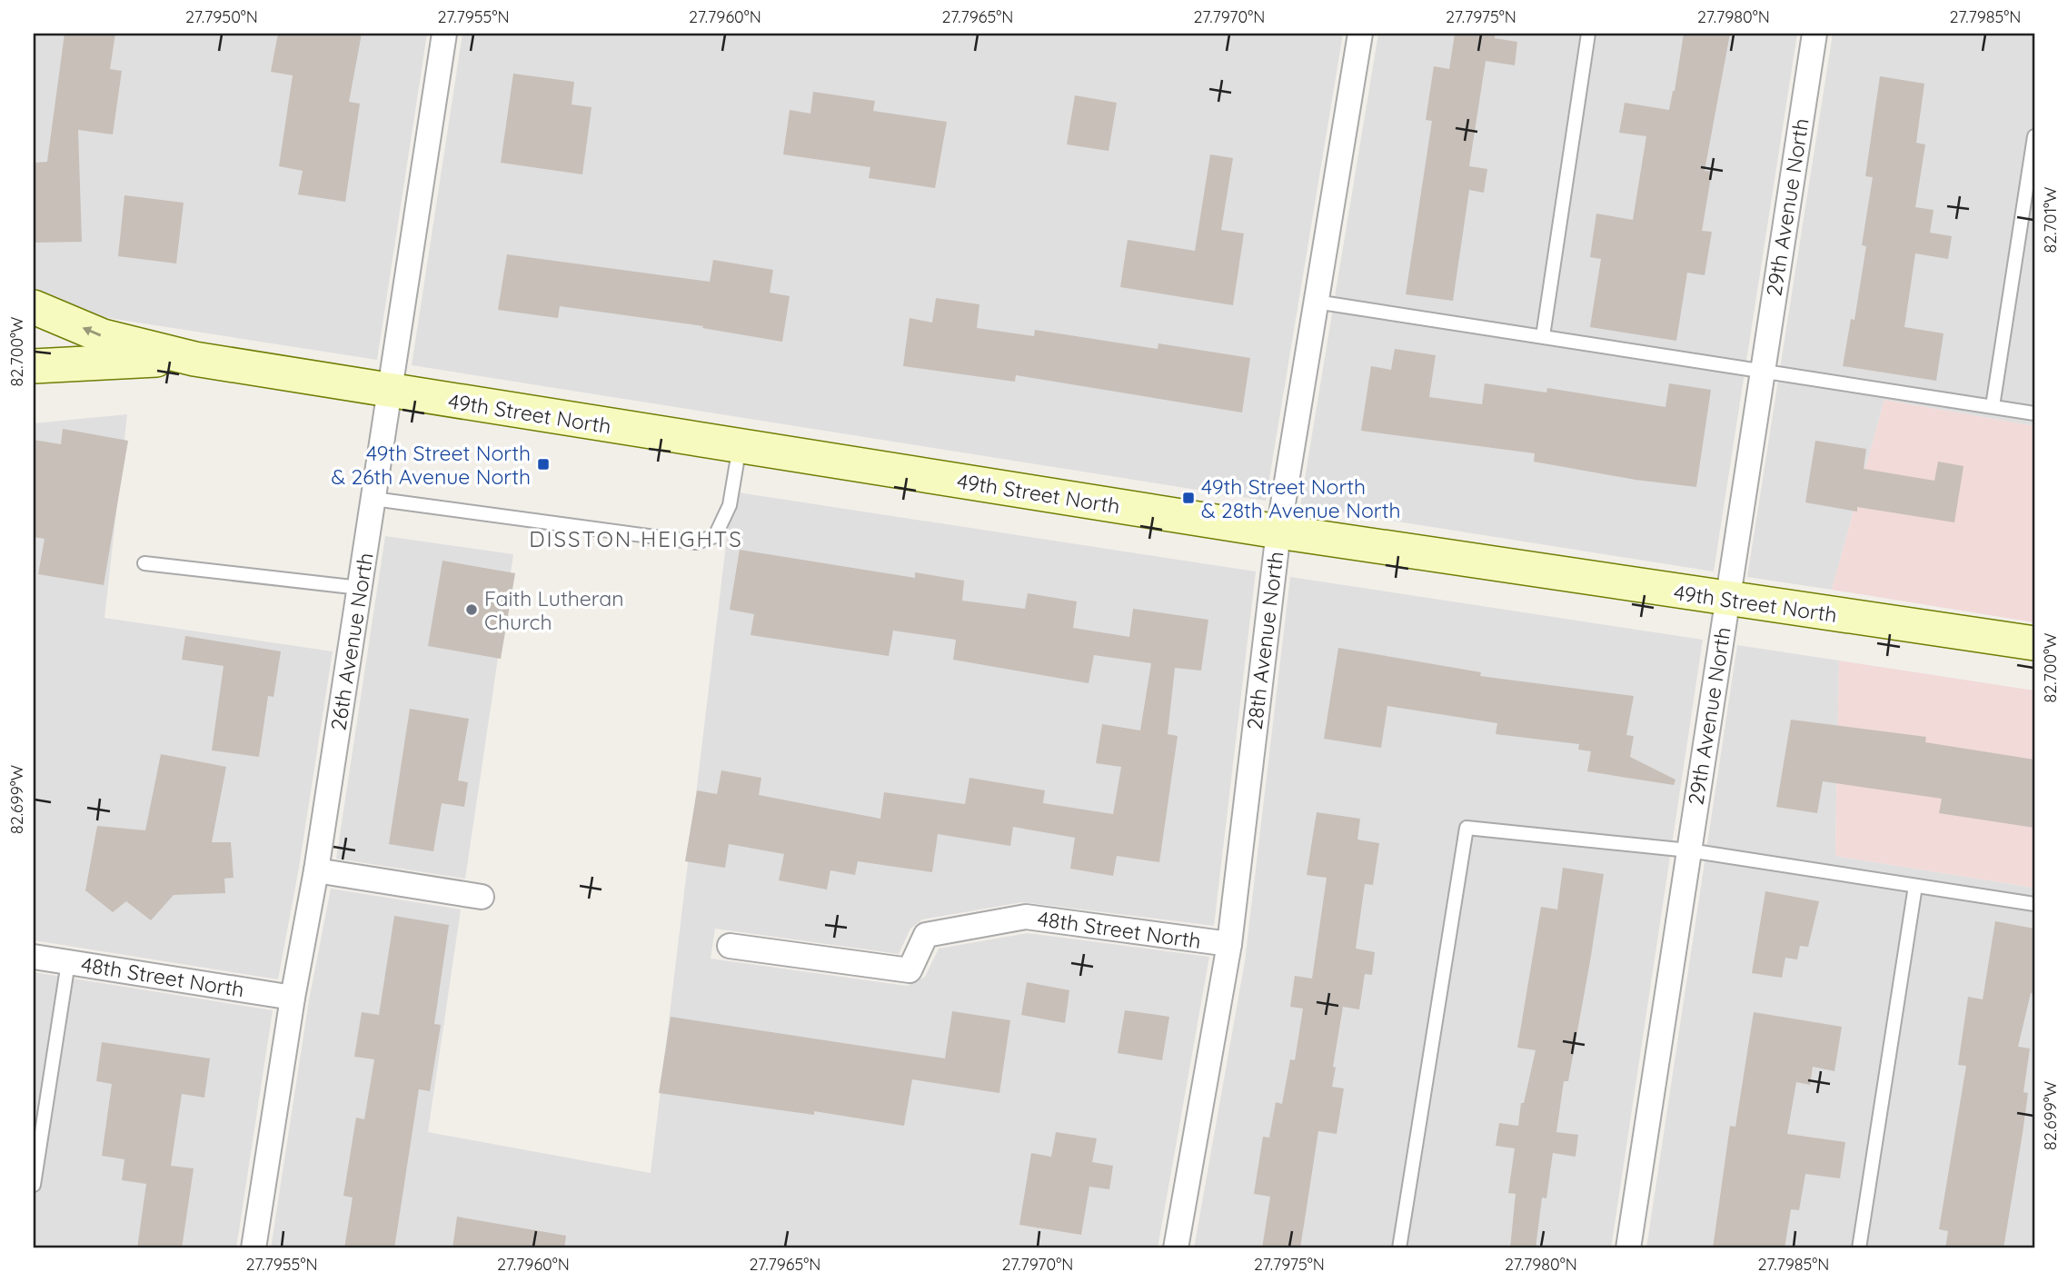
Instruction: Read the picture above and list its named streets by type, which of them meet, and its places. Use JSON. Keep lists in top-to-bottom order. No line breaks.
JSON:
{"streets":{"main road":["49th Street North"],"street":["29th Avenue North","28th Avenue North","26th Avenue North","48th Street North"]},"crossings":[["29th Avenue North","49th Street North"],["49th Street North","28th Avenue North"],["49th Street North","26th Avenue North"],["28th Avenue North","48th Street North"],["26th Avenue North","48th Street North"]],"districts":["DISSTON HEIGHTS"],"places":{"transit":["49th Street North & 26th Avenue North","49th Street North & 28th Avenue North"],"other":["Faith Lutheran Church"]},"coordinates":["27.7950°N","27.7955°N","27.7960°N","27.7965°N","27.7970°N","27.7975°N","27.7980°N","27.7985°N","82.701°W","82.700°W","82.699°W"]}
